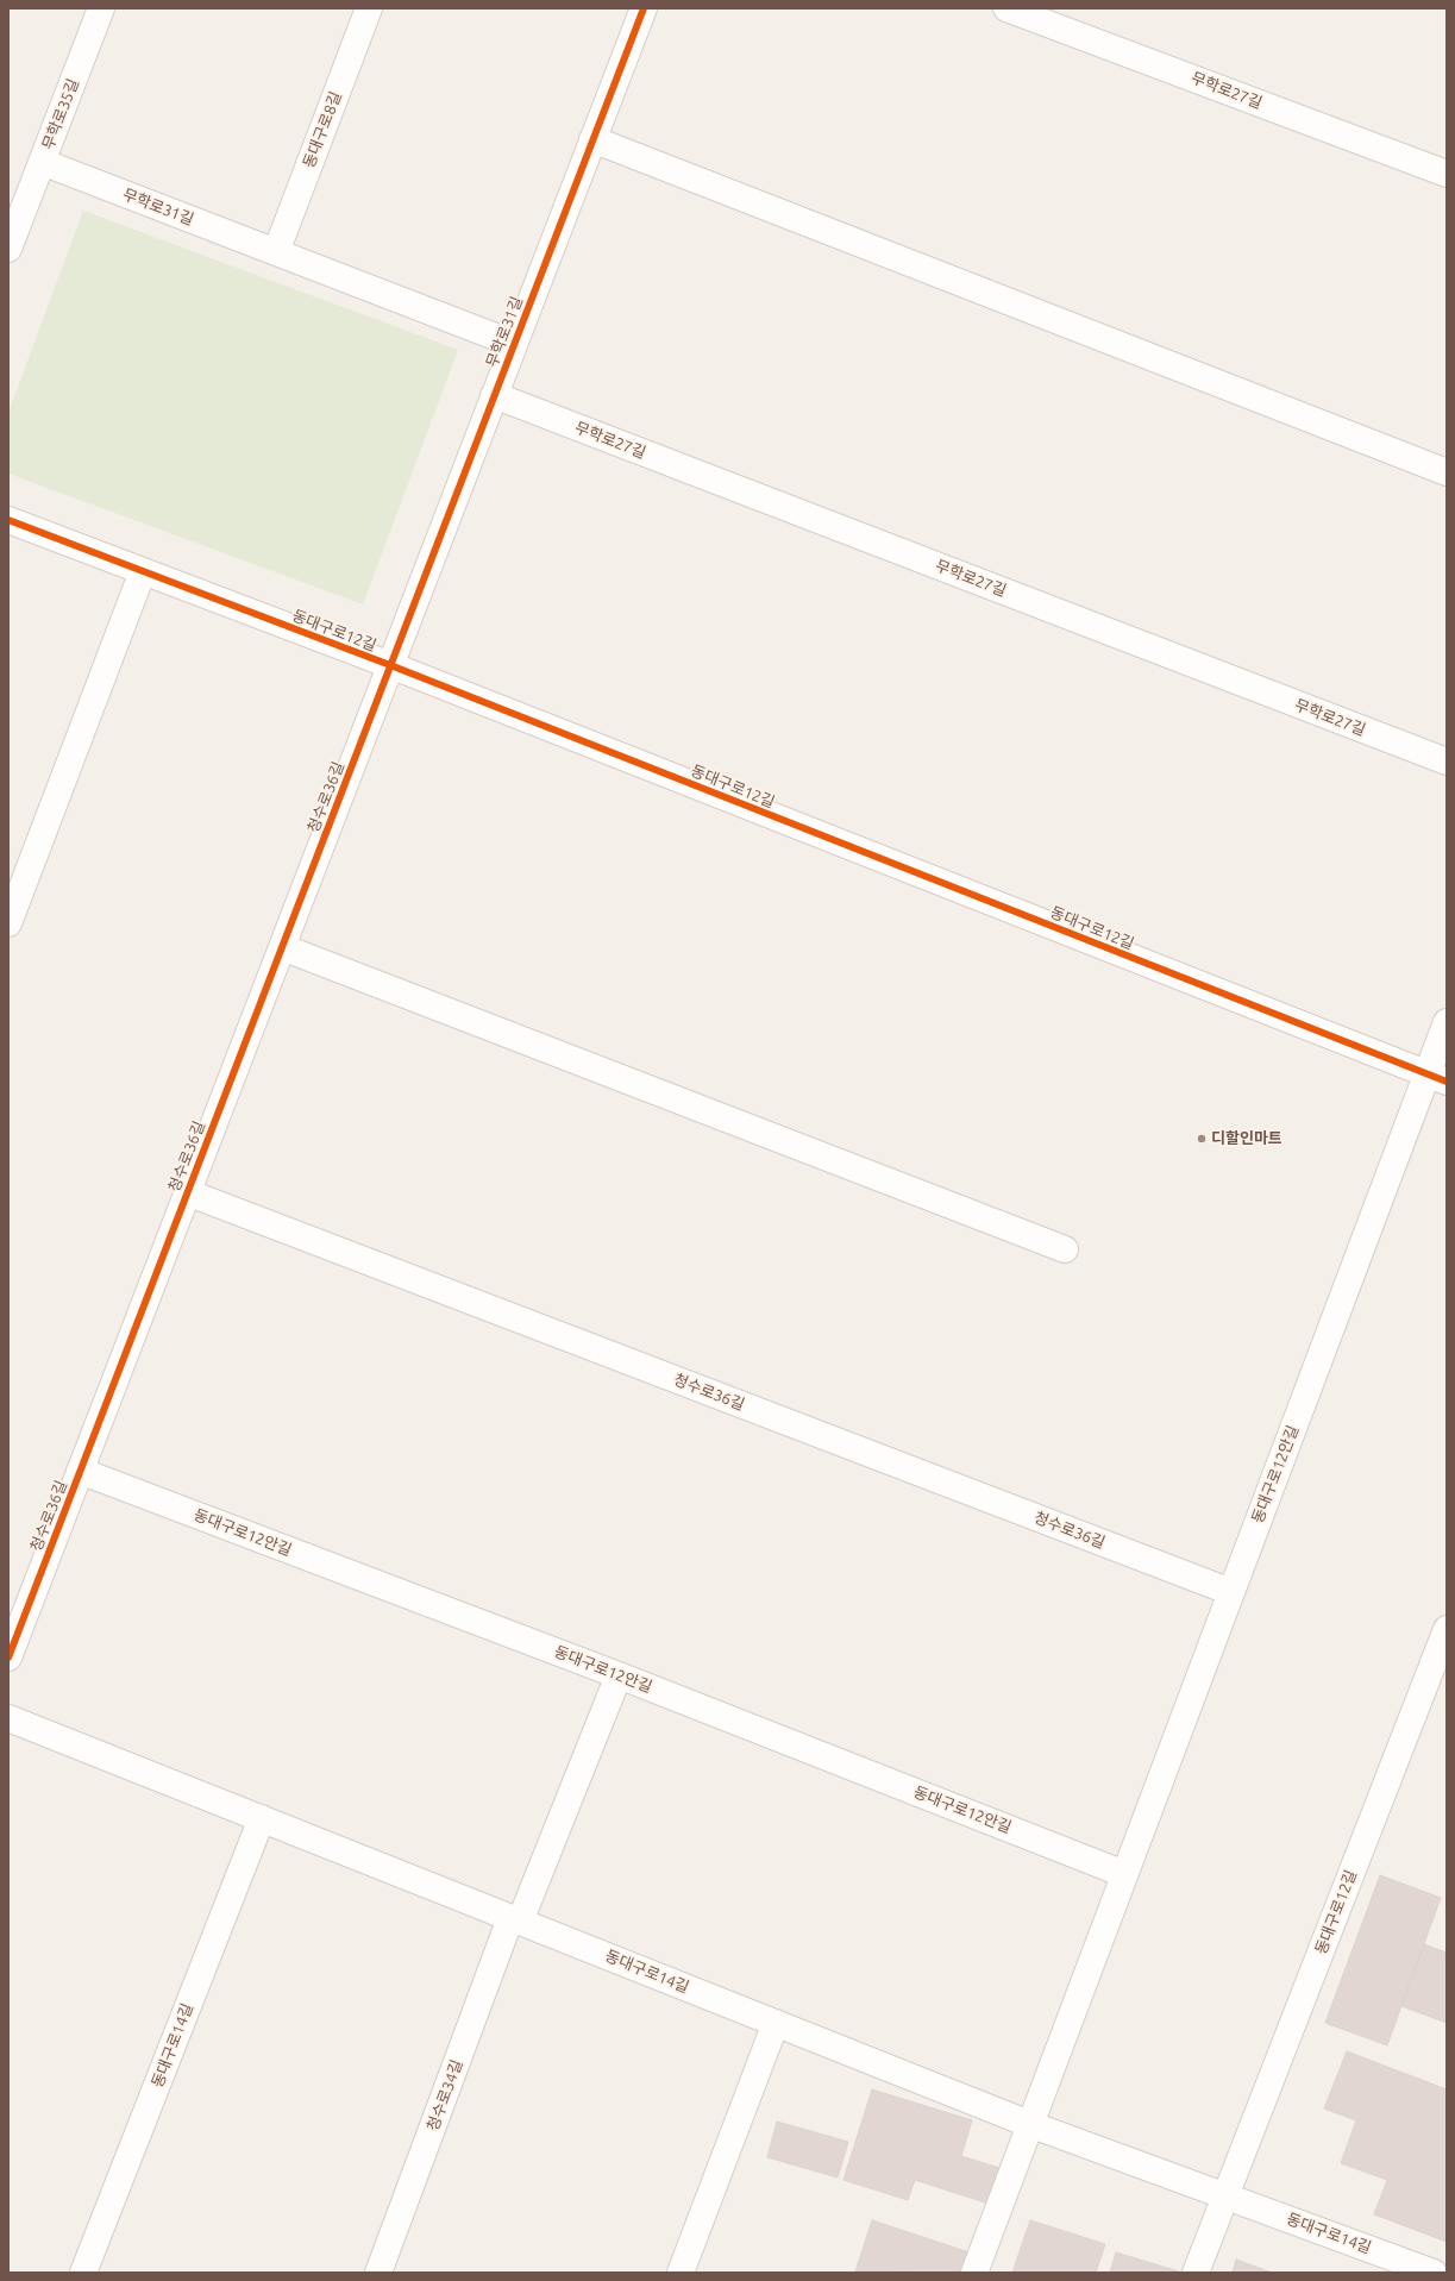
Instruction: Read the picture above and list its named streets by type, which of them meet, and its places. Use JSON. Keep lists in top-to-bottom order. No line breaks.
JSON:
{"streets":{"street":["무학로27길","무학로35길","동대구로8길","무학로31길","동대구로12길","청수로36길","동대구로12안길","동대구로14길","청수로34길"]},"crossings":[["무학로27길","무학로31길"],["무학로35길","무학로31길"],["동대구로8길","무학로31길"],["무학로31길","동대구로12길"],["무학로31길","청수로36길"],["동대구로12길","청수로36길"],["동대구로12길","동대구로12안길"],["동대구로12길","동대구로14길"],["청수로36길","동대구로12안길"],["동대구로12안길","동대구로14길"],["동대구로14길","청수로34길"]],"places":["디할인마트"]}
